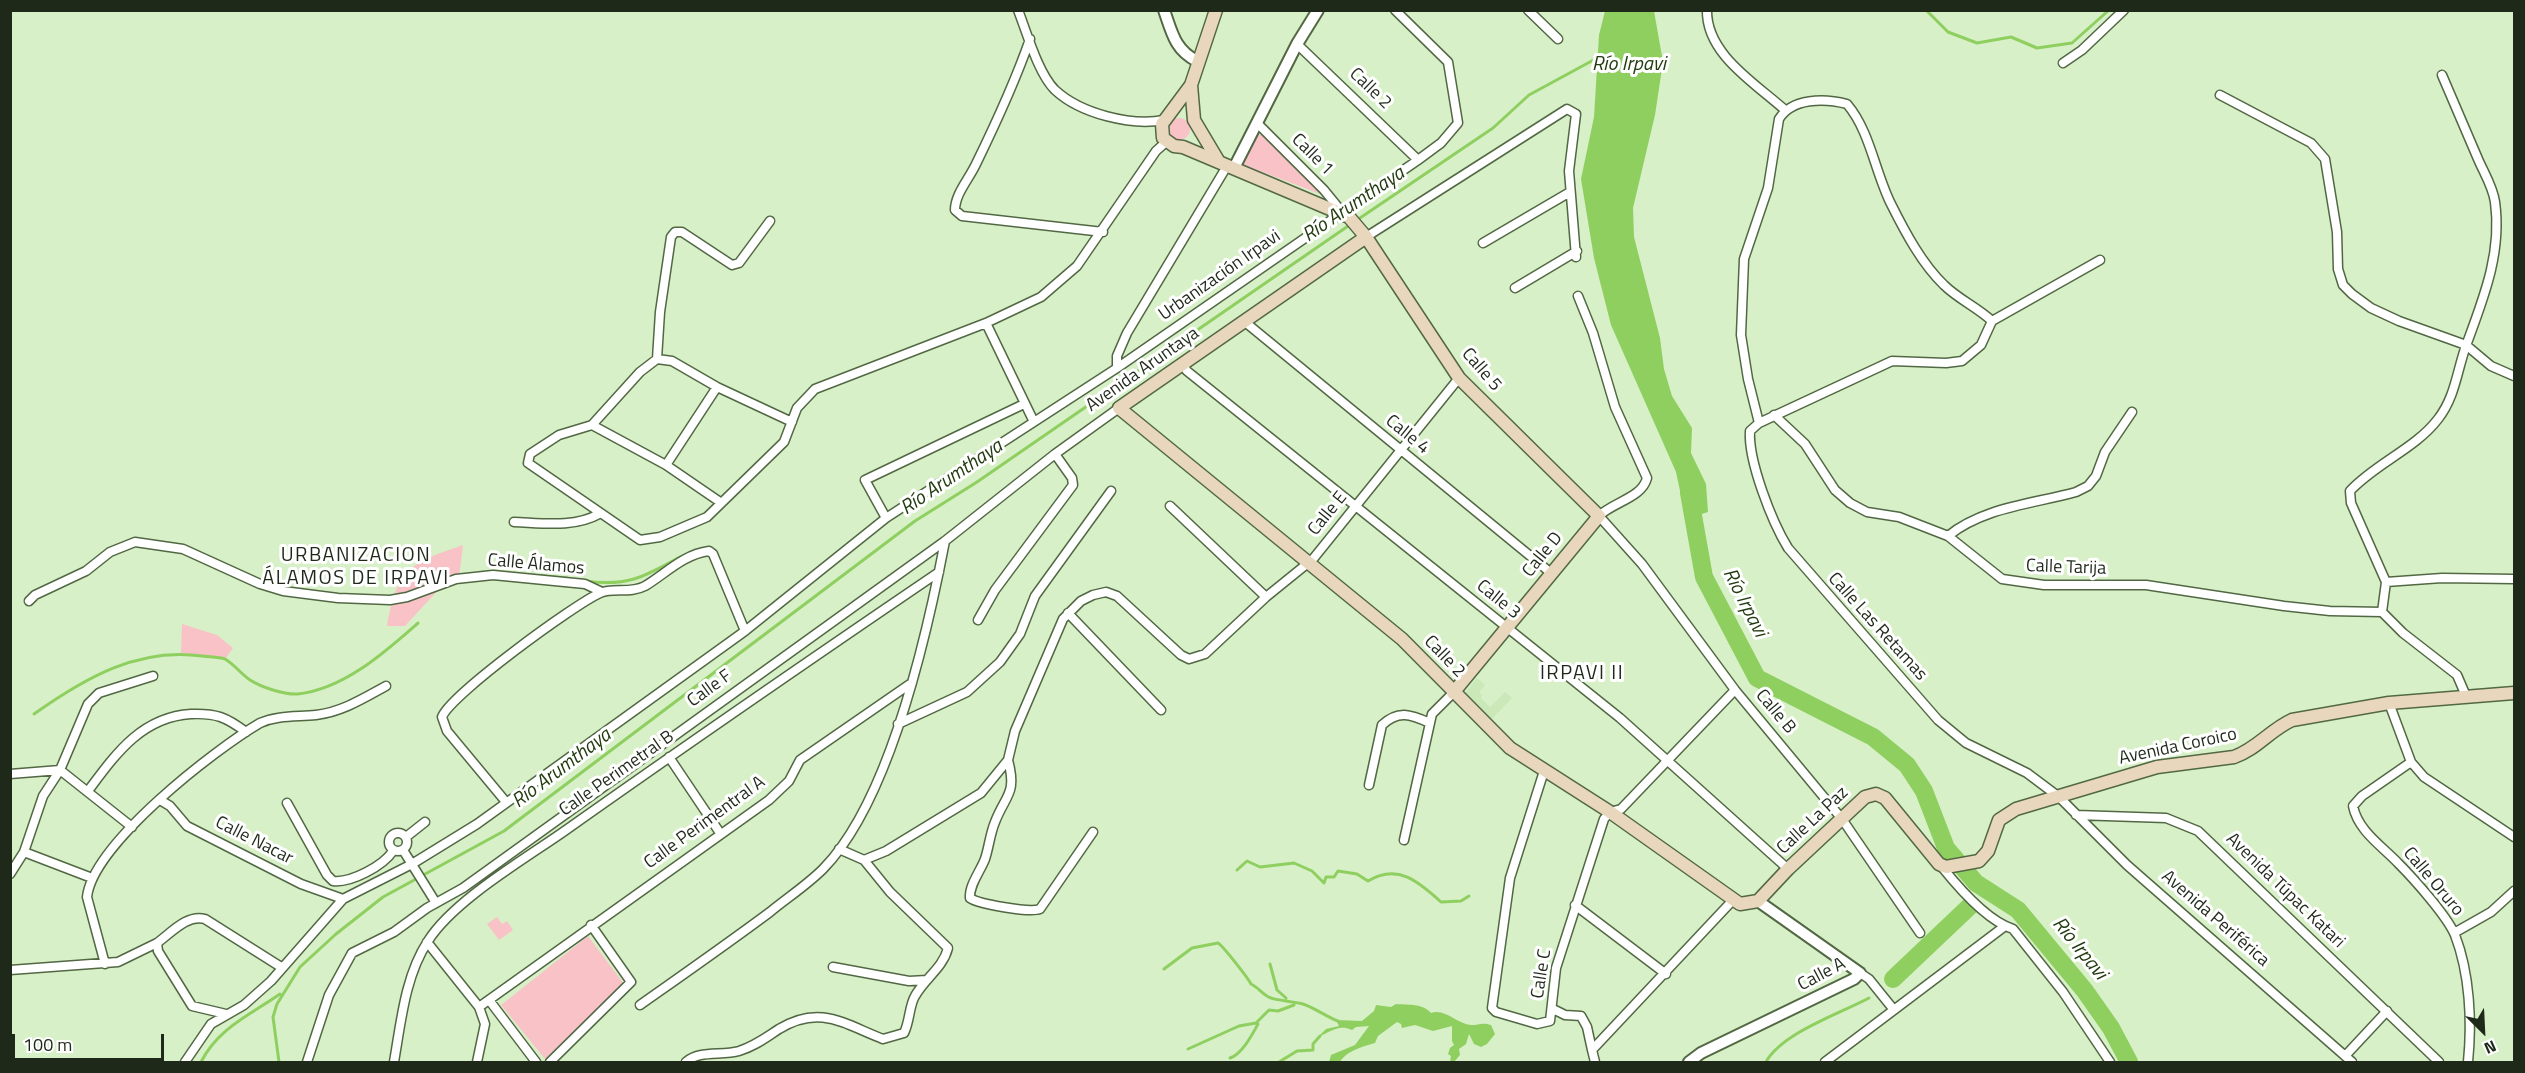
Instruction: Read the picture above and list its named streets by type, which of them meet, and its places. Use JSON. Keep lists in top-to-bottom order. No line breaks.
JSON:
{"streets":{"main road":["Calle 2","Avenida Aruntaya","Calle 5","Calle D","Avenida Coroico","Calle La Paz"],"street":["Calle 1","Urbanización Irpavi","Calle 4","Calle E","Calle Álamos","Calle Tarija","Calle 3","Calle Las Retamas","Calle F","Calle B","Calle Perimetral B","Calle Perimentral A","Calle Nacar","Calle Oruro","Avenida Túpac Katari","Avenida Periférica","Calle C","Calle A"]},"crossings":[["Calle 2","Urbanización Irpavi"],["Calle 2","Avenida Aruntaya"],["Calle 2","Calle E"],["Calle 2","Calle D"],["Calle 2","Calle C"],["Calle 1","Urbanización Irpavi"],["Urbanización Irpavi","Calle Nacar"],["Avenida Aruntaya","Calle 5"],["Avenida Aruntaya","Calle 4"],["Avenida Aruntaya","Calle 3"],["Avenida Aruntaya","Calle F"],["Calle 5","Calle E"],["Calle 5","Calle D"],["Calle 5","Calle B"],["Calle 4","Calle E"],["Calle 4","Calle D"],["Calle E","Calle 3"],["Calle D","Calle 3"],["Calle D","Calle B"],["Calle 3","Calle La Paz"],["Calle 3","Calle C"],["Calle Las Retamas","Avenida Coroico"],["Calle Las Retamas","Avenida Periférica"],["Calle B","Calle La Paz"],["Calle B","Calle C"],["Avenida Coroico","Calle La Paz"],["Avenida Coroico","Avenida Periférica"],["Calle La Paz","Calle A"],["Avenida Túpac Katari","Avenida Periférica"]],"districts":["URBANIZACION ÁLAMOS DE IRPAVI","IRPAVI II"],"water":["Río Irpavi","Río Arumthaya"],"scale_bar":"100 m","north":"bottom right"}
